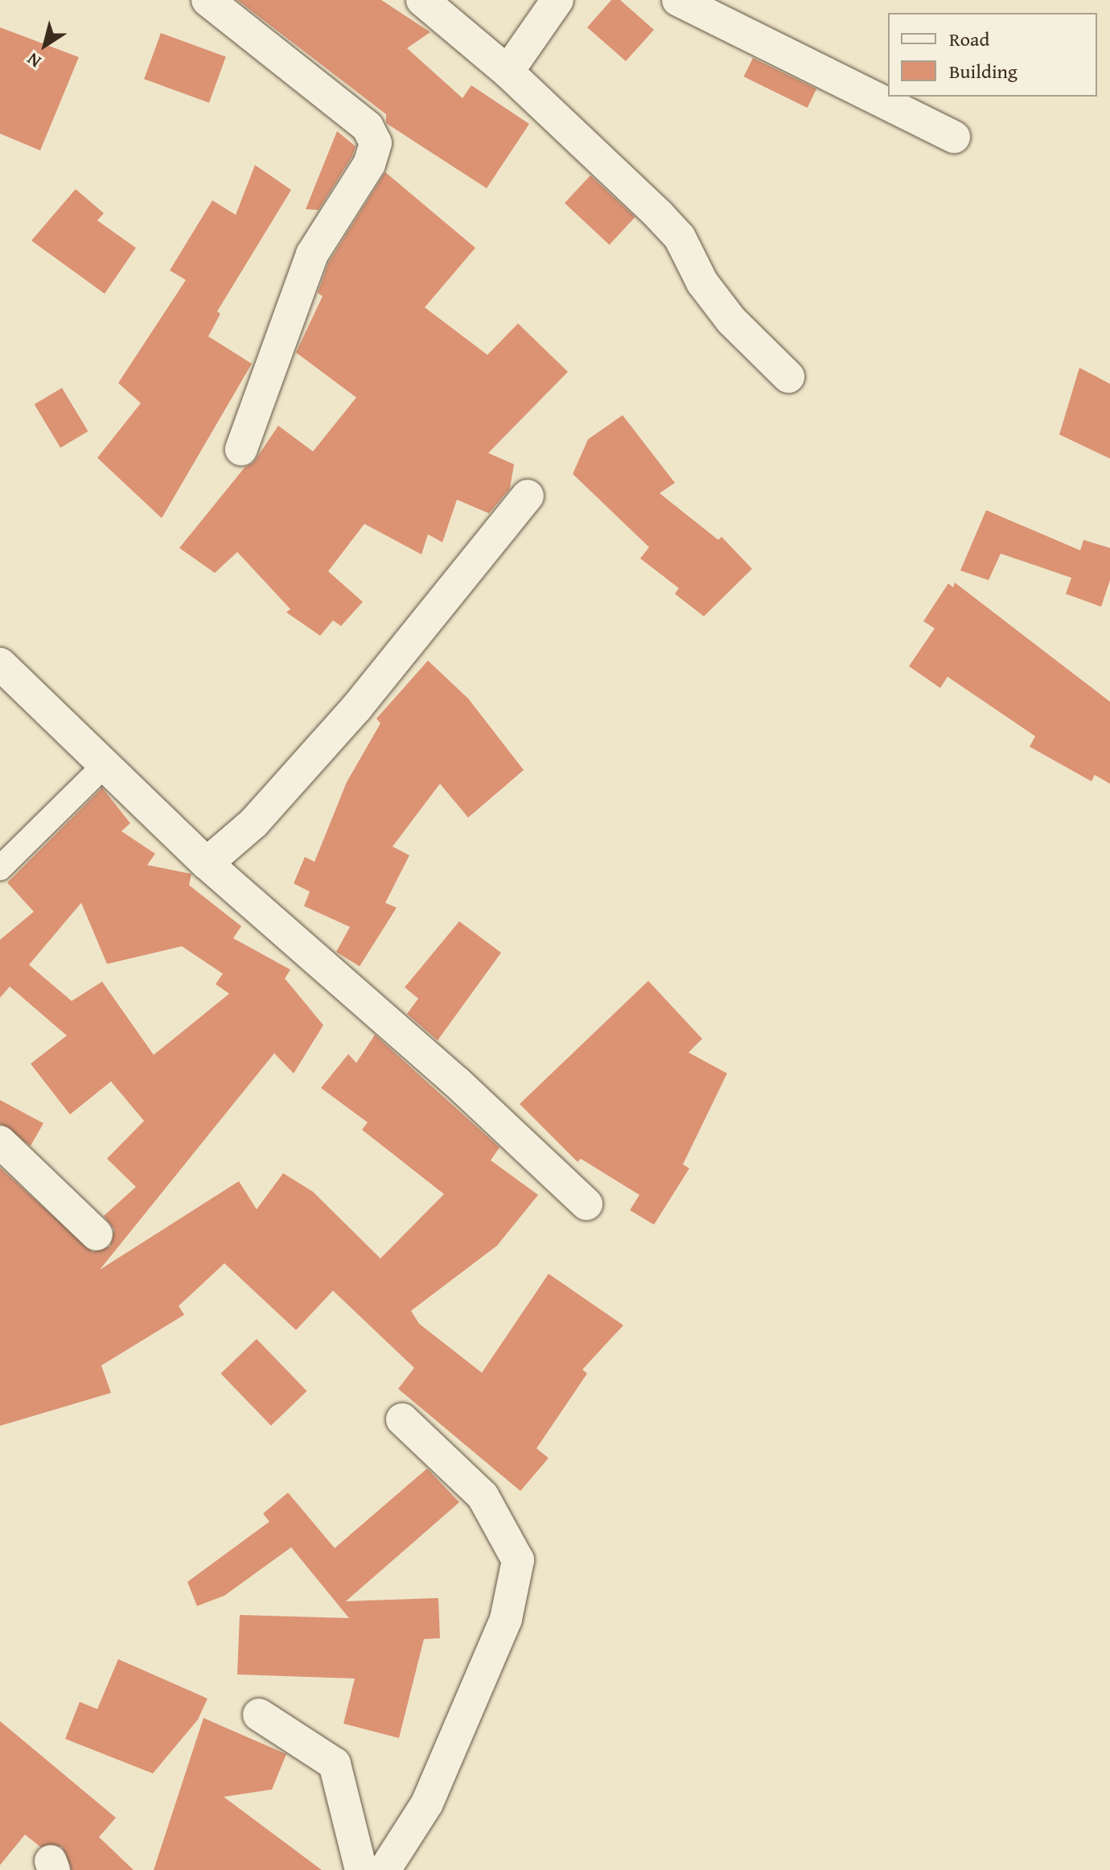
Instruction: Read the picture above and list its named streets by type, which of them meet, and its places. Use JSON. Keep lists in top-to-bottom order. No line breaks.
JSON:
{"legend":["Road","Building"],"north":"bottom left"}
